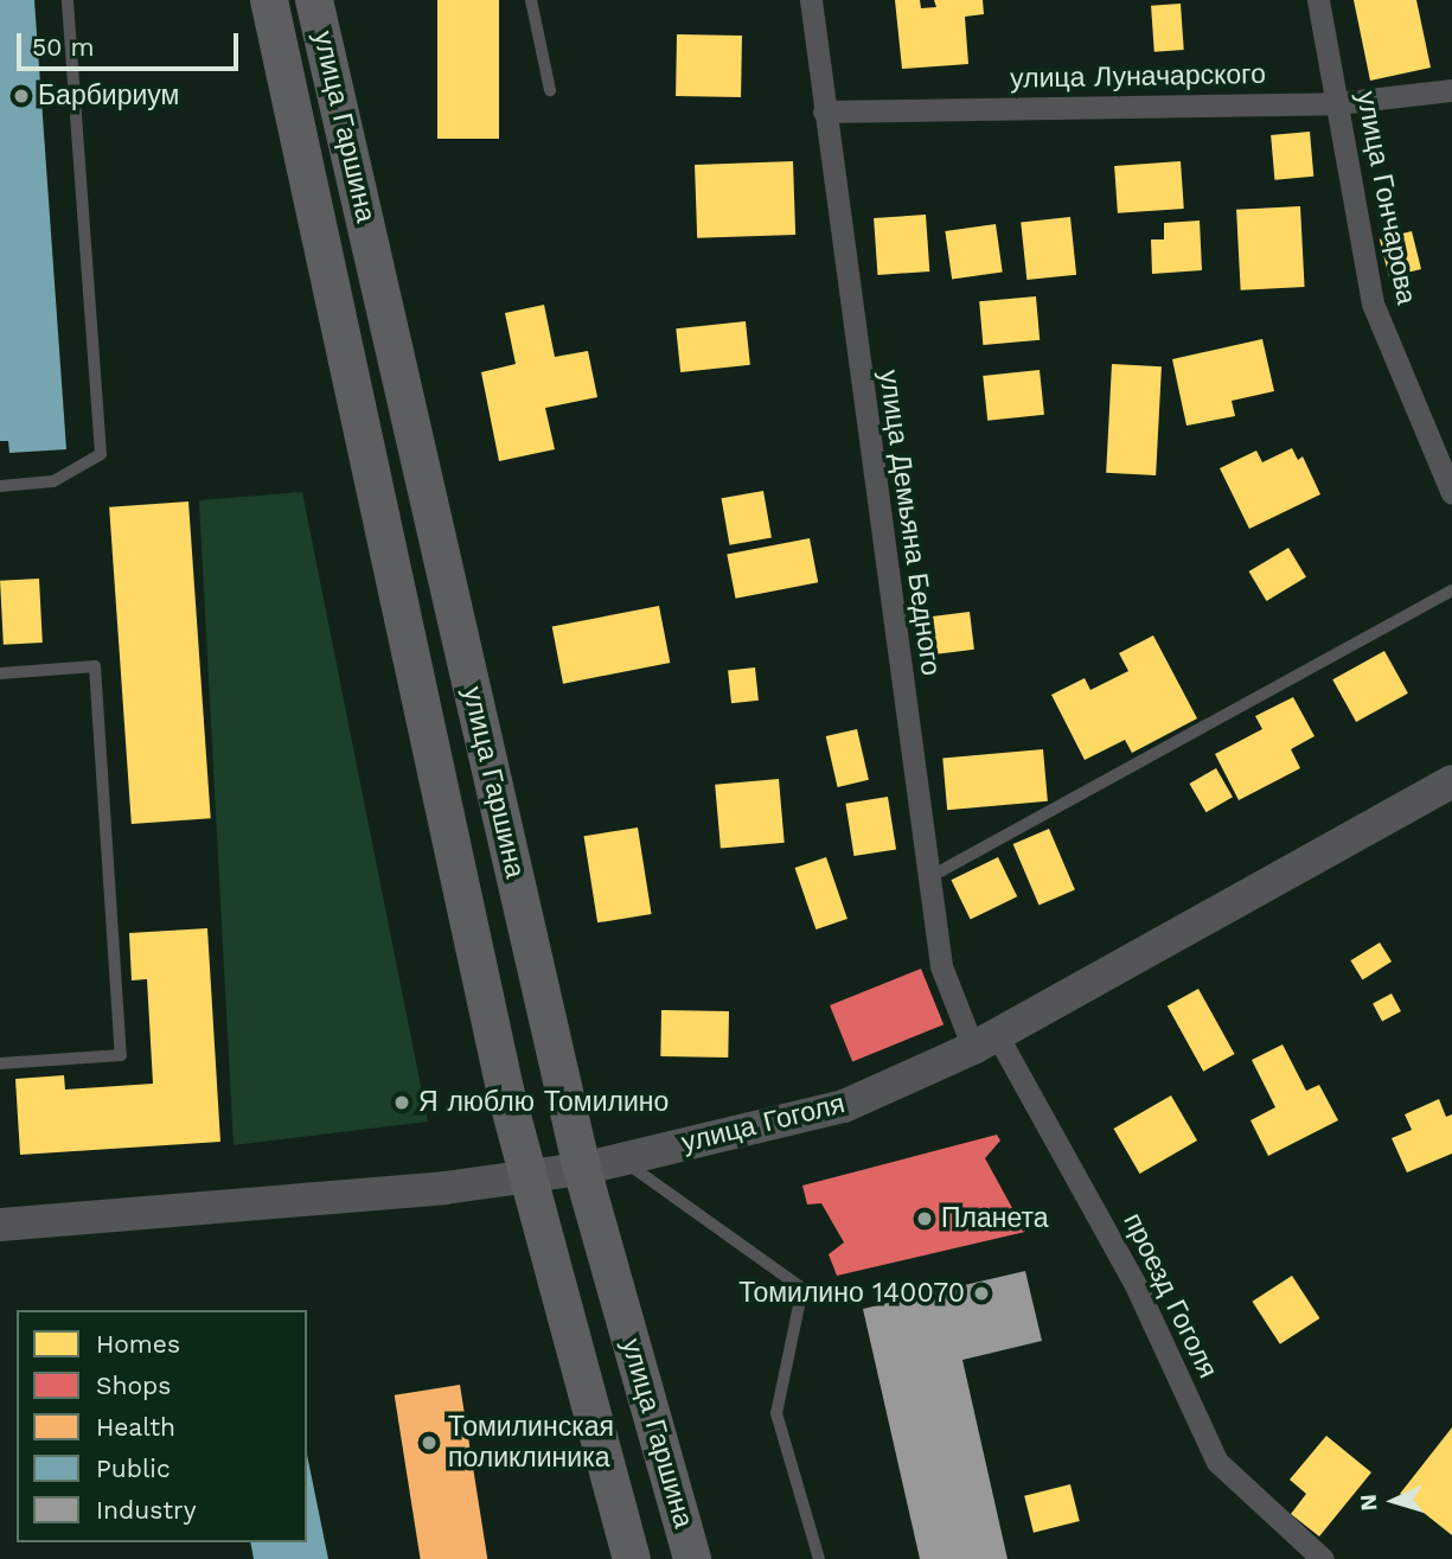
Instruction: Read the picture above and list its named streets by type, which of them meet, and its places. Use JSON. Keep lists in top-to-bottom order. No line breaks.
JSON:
{"streets":{"main road":["улица Гаршина"],"street":["улица Луначарского","улица Гончарова","улица Демьяна Бедного","улица Гоголя","проезд Гоголя"]},"crossings":[["улица Луначарского","улица Гончарова"],["улица Луначарского","улица Демьяна Бедного"],["улица Гаршина","улица Гоголя"],["улица Демьяна Бедного","улица Гоголя"],["улица Демьяна Бедного","проезд Гоголя"],["улица Гоголя","проезд Гоголя"]],"places":["Барбириум","Я люблю Томилино","Планета","Томилино 140070","Томилинская поликлиника"],"legend":["Homes","Shops","Health","Public","Industry"],"scale_bar":"50 m","north":"left"}
